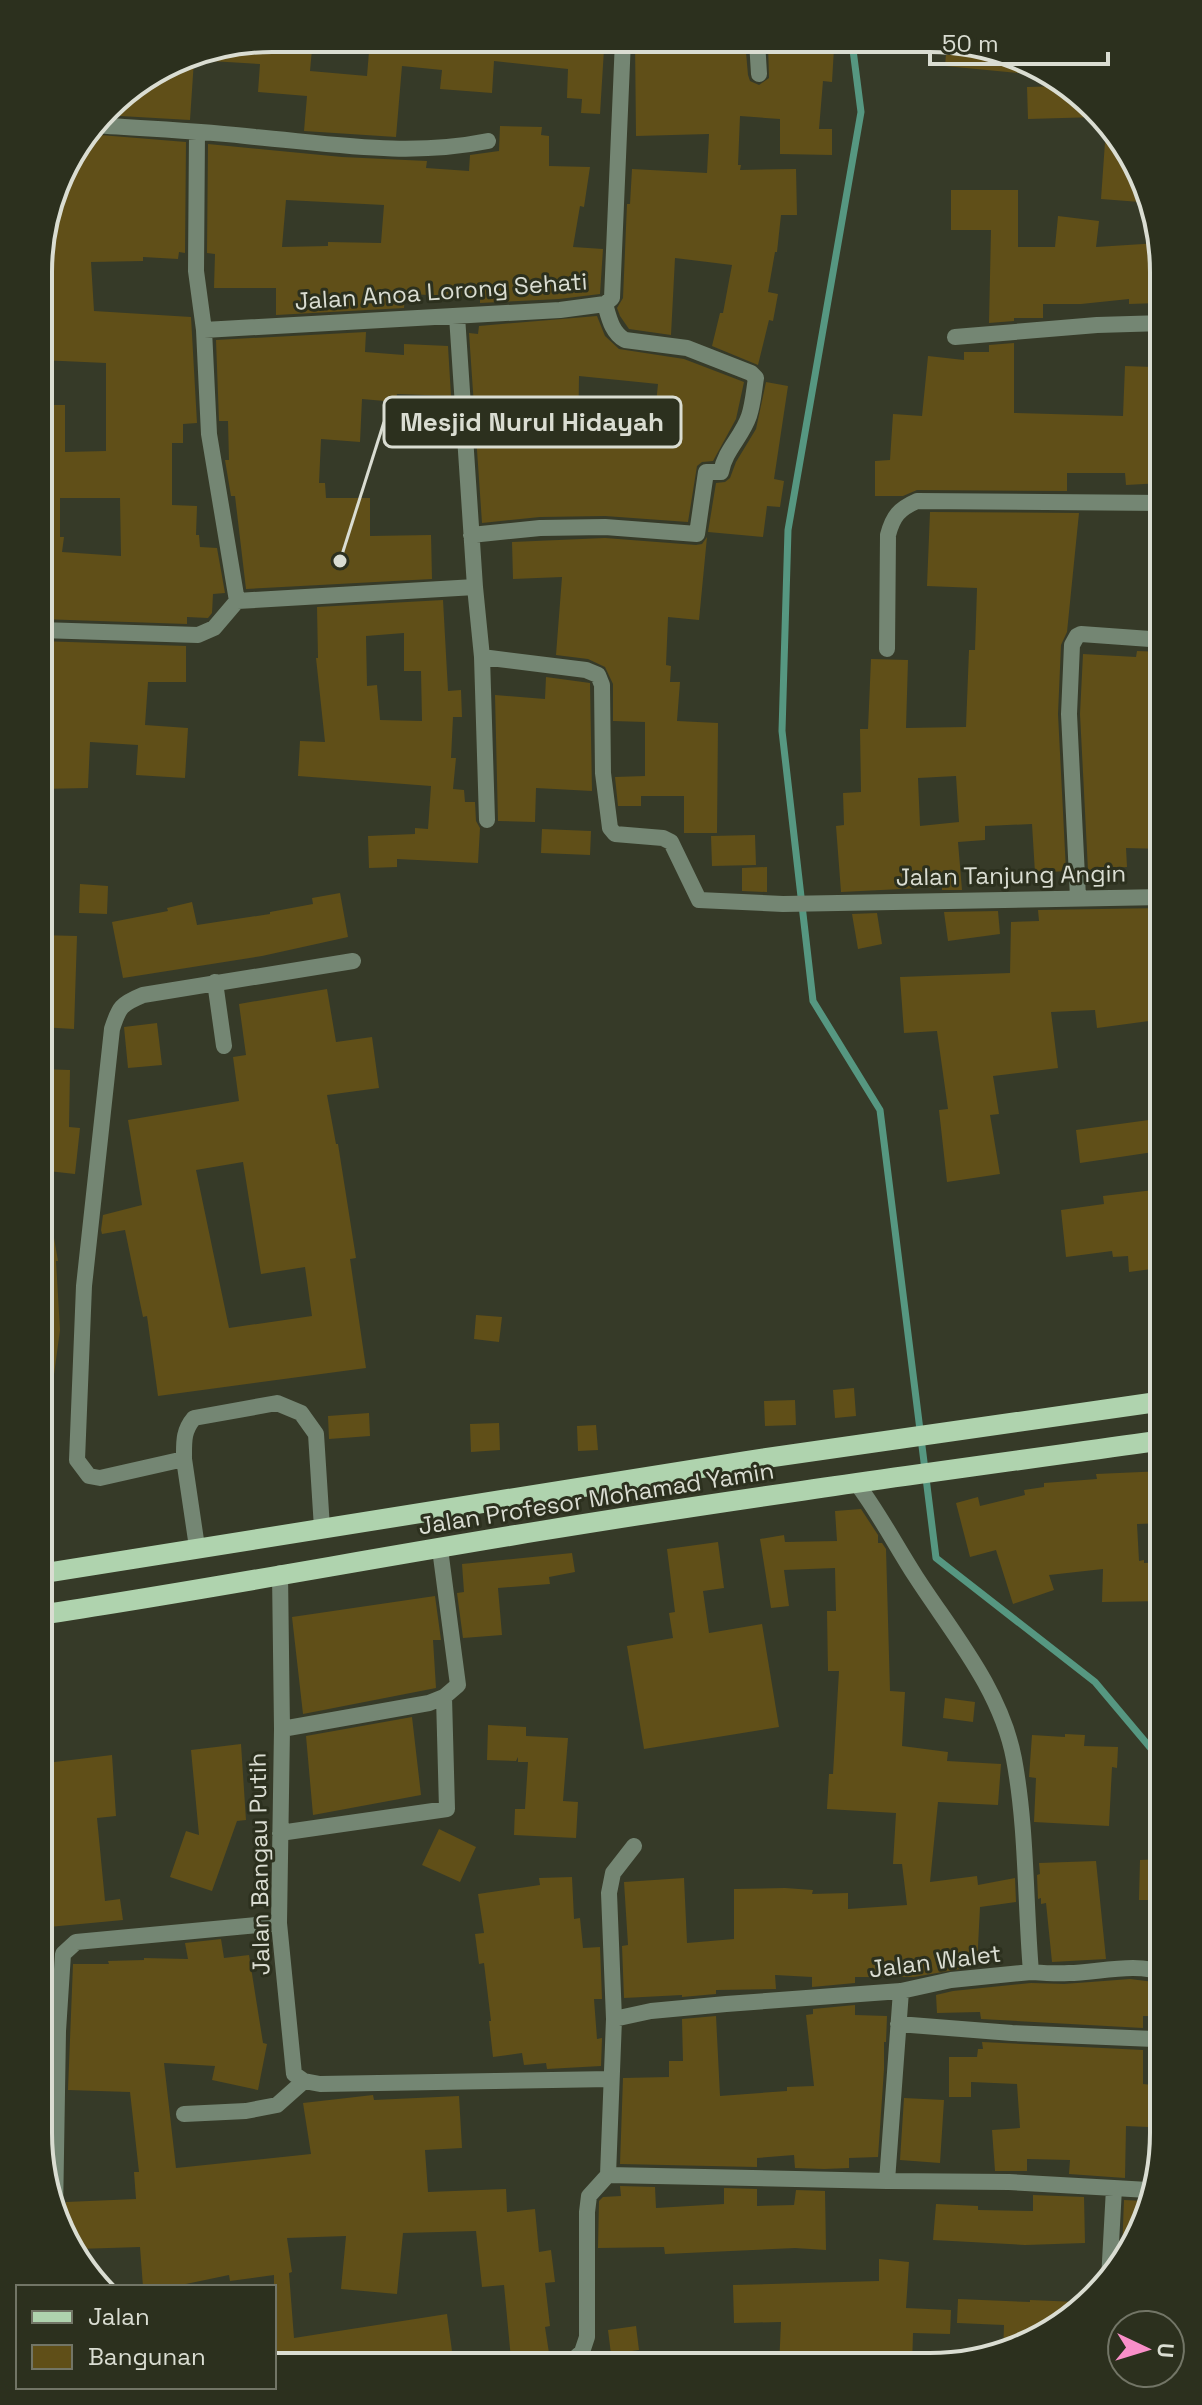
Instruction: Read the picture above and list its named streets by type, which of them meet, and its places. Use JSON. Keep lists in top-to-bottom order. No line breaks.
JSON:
{"streets":{"main road":["Jalan Profesor Mohamad Yamin"],"street":["Jalan Anoa Lorong Sehati","Jalan Tanjung Angin","Jalan Bangau Putih","Jalan Walet"]},"crossings":[["Jalan Profesor Mohamad Yamin","Jalan Bangau Putih"],["Jalan Profesor Mohamad Yamin","Jalan Walet"]],"places":["Mesjid Nurul Hidayah"],"legend":["Jalan","Bangunan"],"scale_bar":"50 m","north":"right"}
